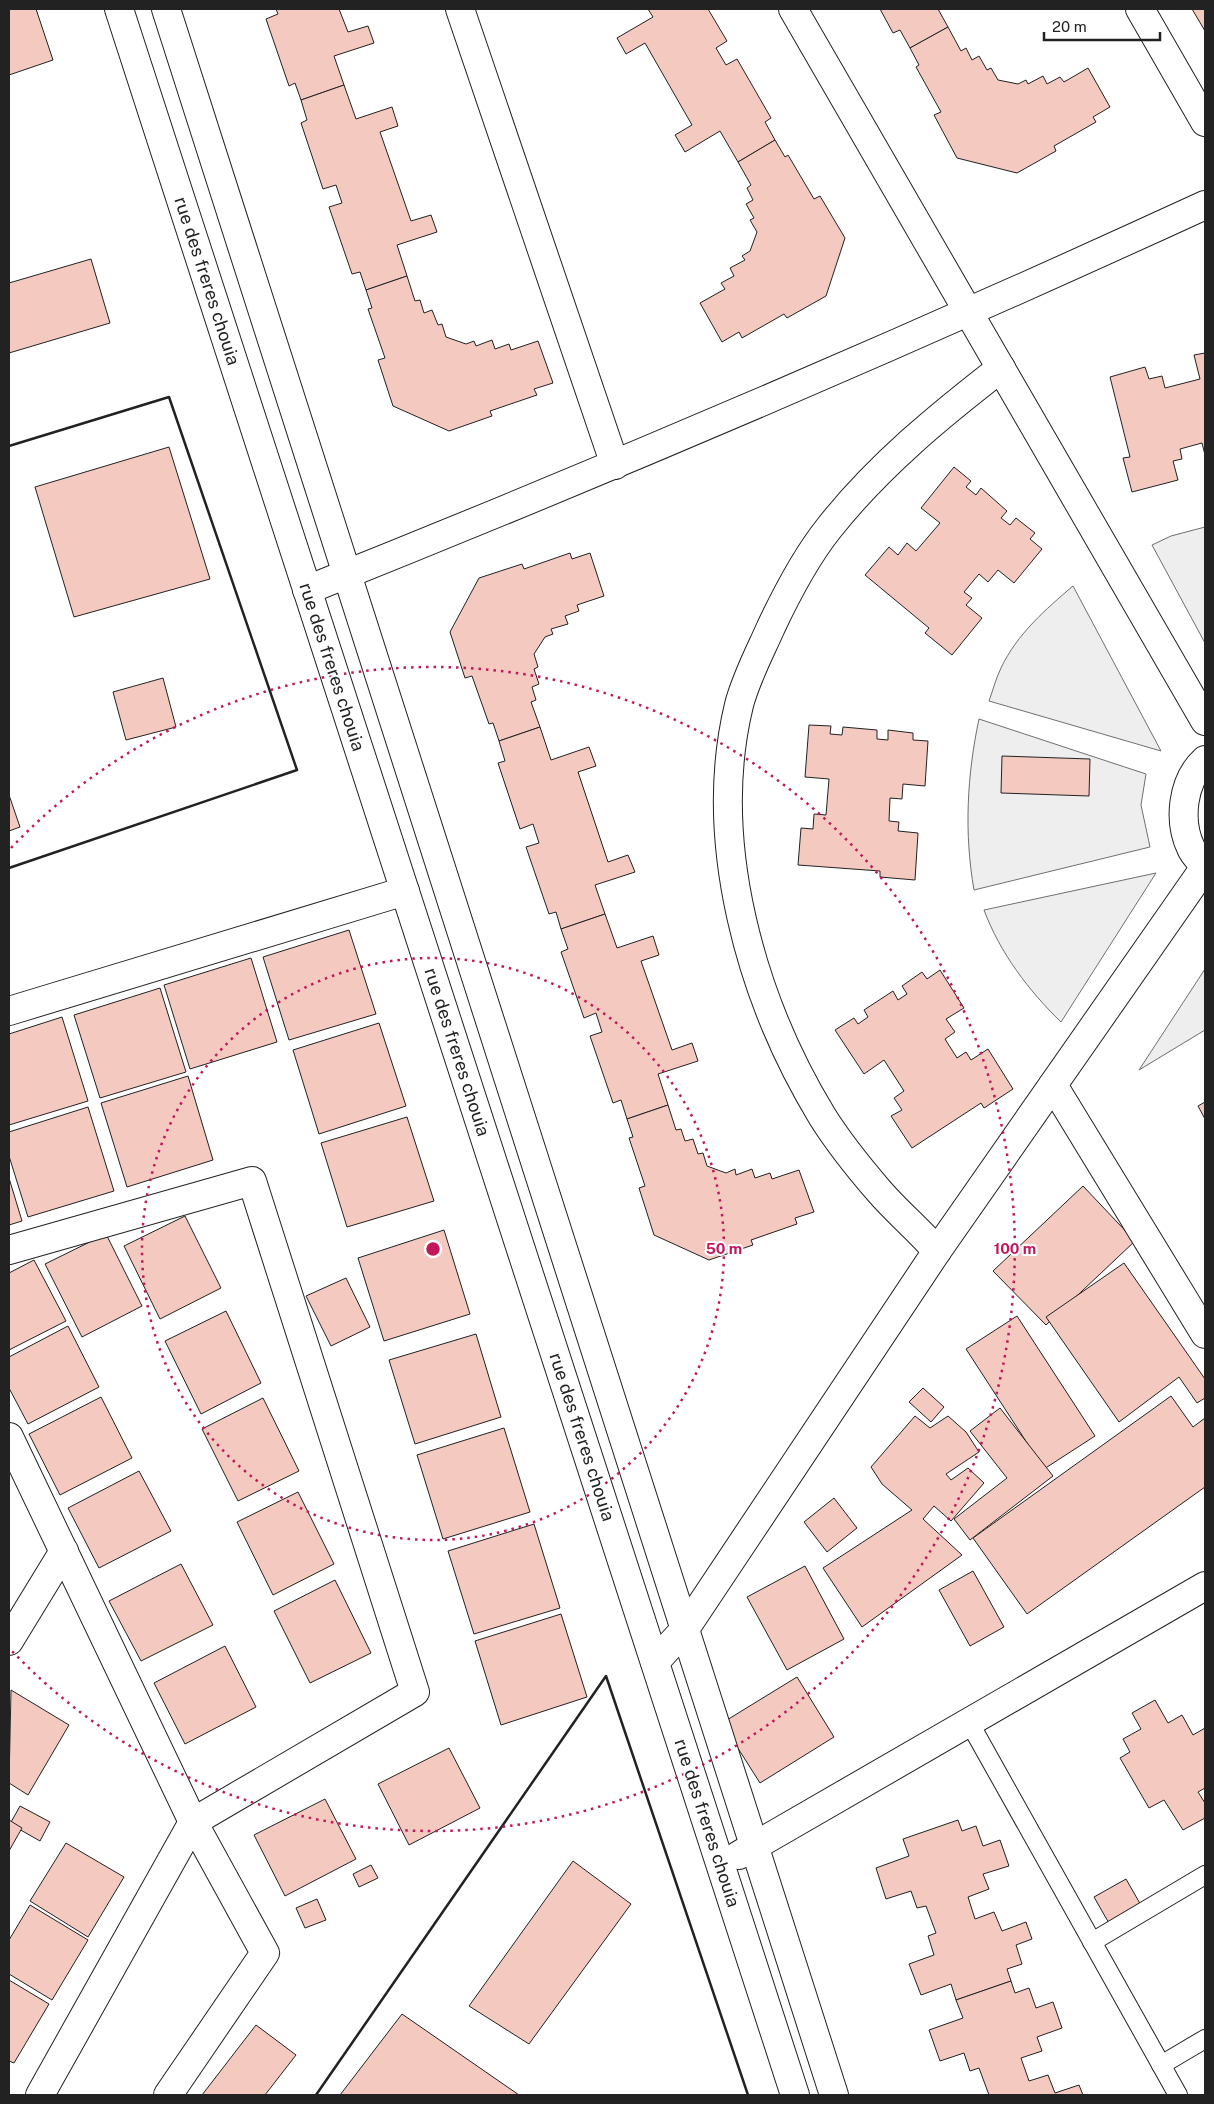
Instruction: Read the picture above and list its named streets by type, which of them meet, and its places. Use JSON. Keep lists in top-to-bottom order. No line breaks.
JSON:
{"streets":{"street":["rue des freres chouia"]},"scale_bar":"20 m","rings":["50 m","100 m"]}
